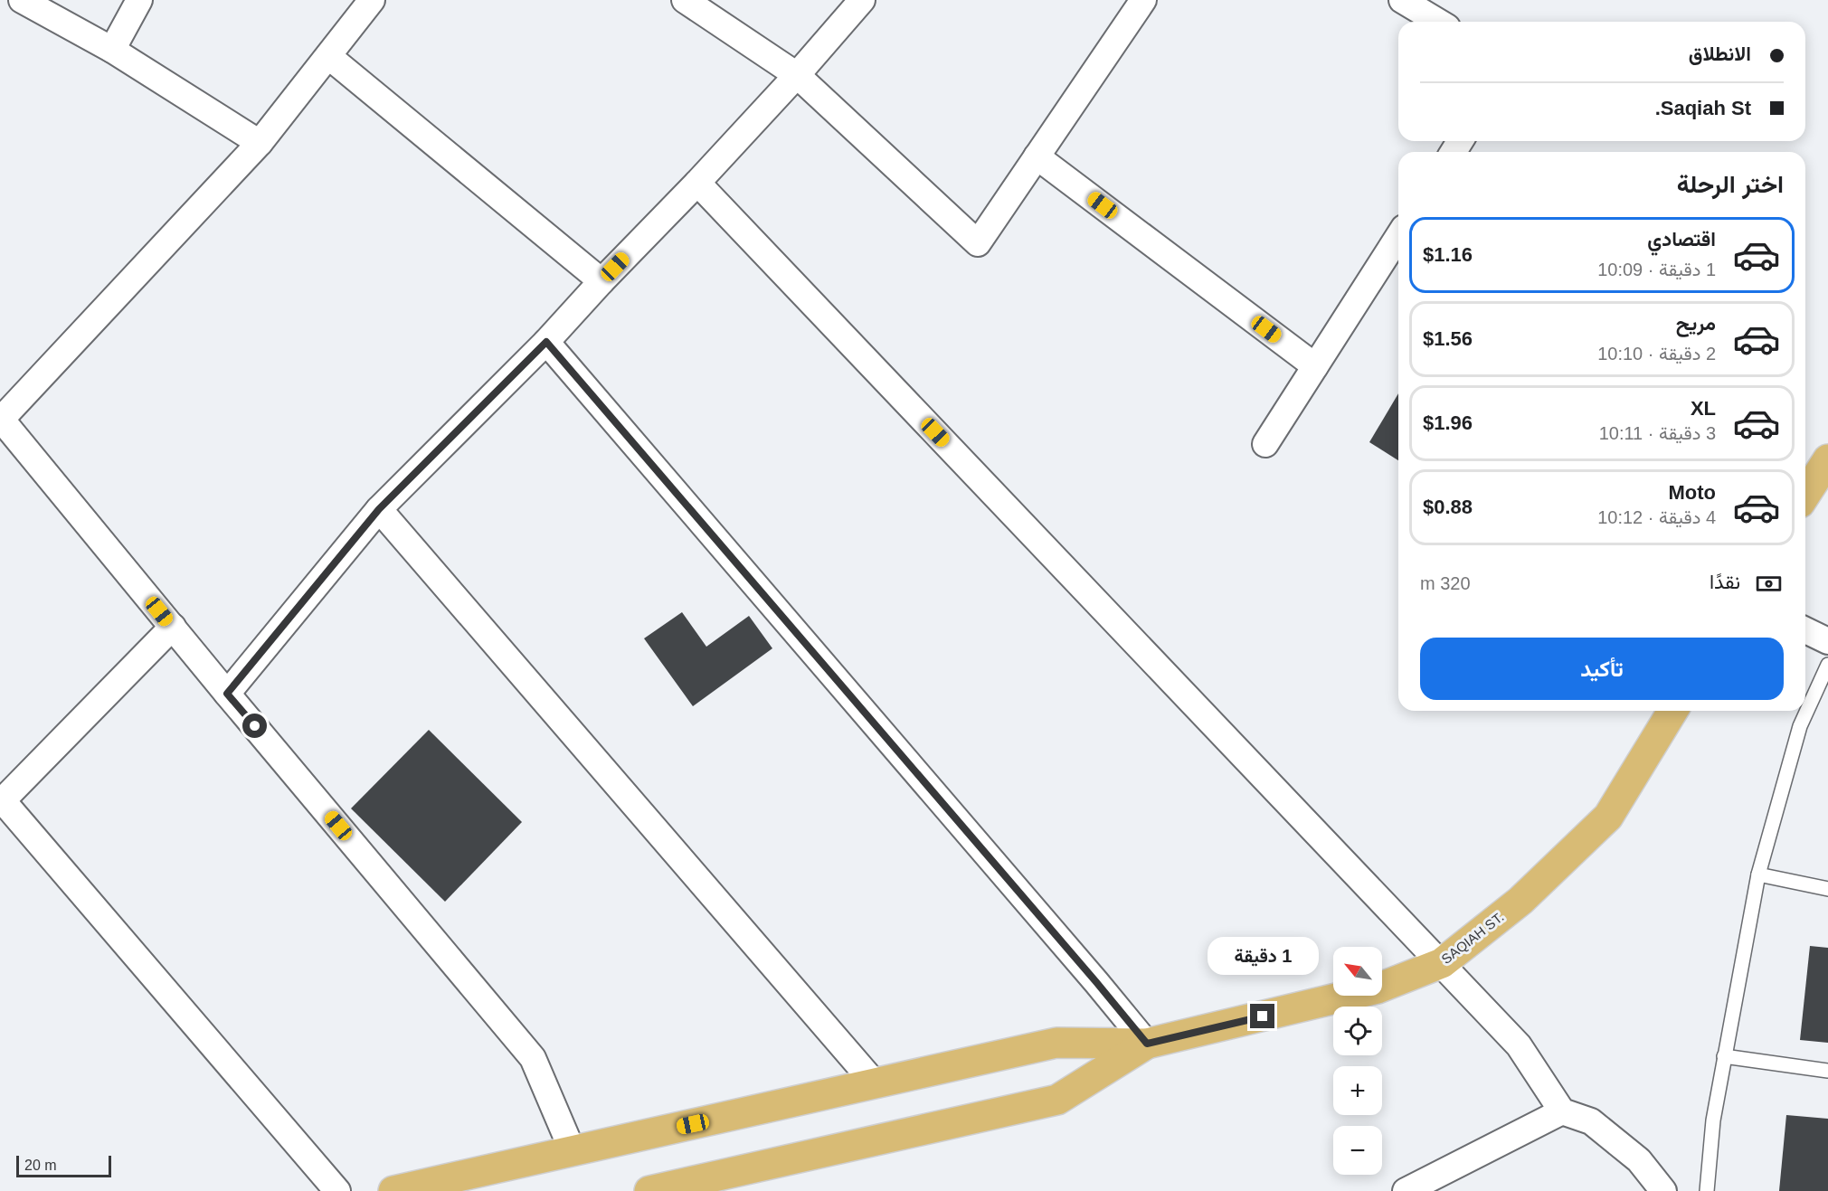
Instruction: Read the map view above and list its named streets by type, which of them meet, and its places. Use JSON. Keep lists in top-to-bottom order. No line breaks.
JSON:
{"streets":{"main road":["SAQIAH ST."]},"scale_bar":"20 m","north":"top left","page":{"banner":["الانطلاق","Saqiah St."],"heading":"اختر الرحلة","list":[{"name":"اقتصادي","note":"1 دقيقة · 10:09","value":"$1.16"},{"name":"مريح","note":"2 دقيقة · 10:10","value":"$1.56"},{"name":"XL","note":"3 دقيقة · 10:11","value":"$1.96"},{"name":"Moto","note":"4 دقيقة · 10:12","value":"$0.88"}],"pay":["نقدًا","320 m"],"buttons":"تأكيد","bubble":"1 دقيقة","map_buttons":["+","−"],"scale":"20 m"}}
